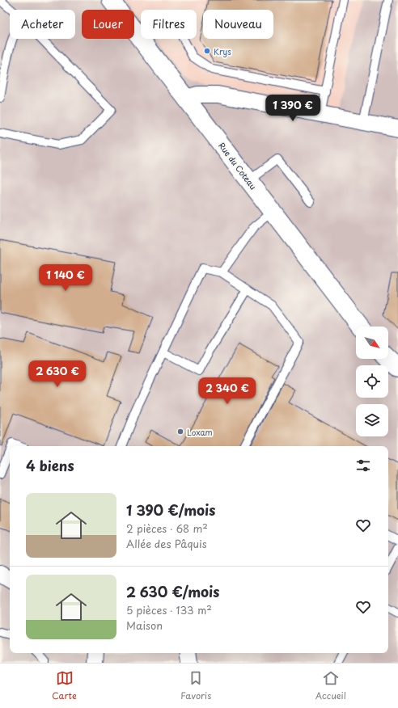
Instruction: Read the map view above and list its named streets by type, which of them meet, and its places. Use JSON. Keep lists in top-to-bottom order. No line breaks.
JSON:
{"streets":{"street":["Rue du Coteau"]},"places":["Krys","Loxam"],"north":"bottom right","page":{"chip":["Acheter","Louer","Filtres","Nouveau"],"price":["1 390 €","1 140 €","2 630 €","2 340 €"],"heading":"4 biens","list":[{"name":"1 390 €/mois","note":"2 pièces · 68 m² · Allée des Pâquis"},{"name":"2 630 €/mois","note":"5 pièces · 133 m² · Maison"}],"tabs":["Carte","Favoris","Accueil"]}}
